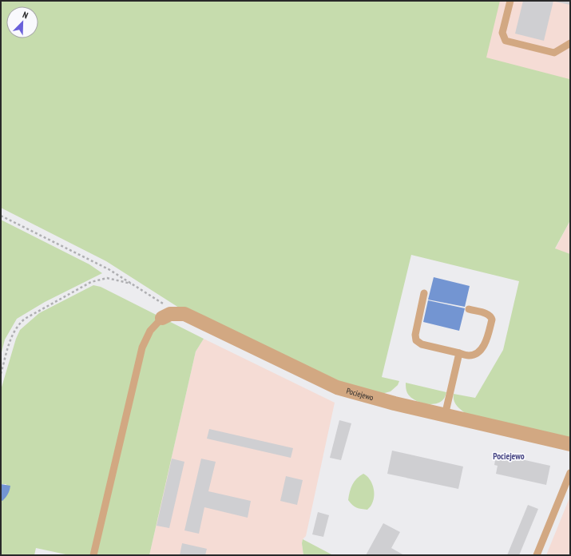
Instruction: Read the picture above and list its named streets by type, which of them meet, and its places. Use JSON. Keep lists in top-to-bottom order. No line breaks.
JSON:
{"streets":{"street":["Pociejewo"]},"districts":["Pociejewo"],"north":"top right"}
